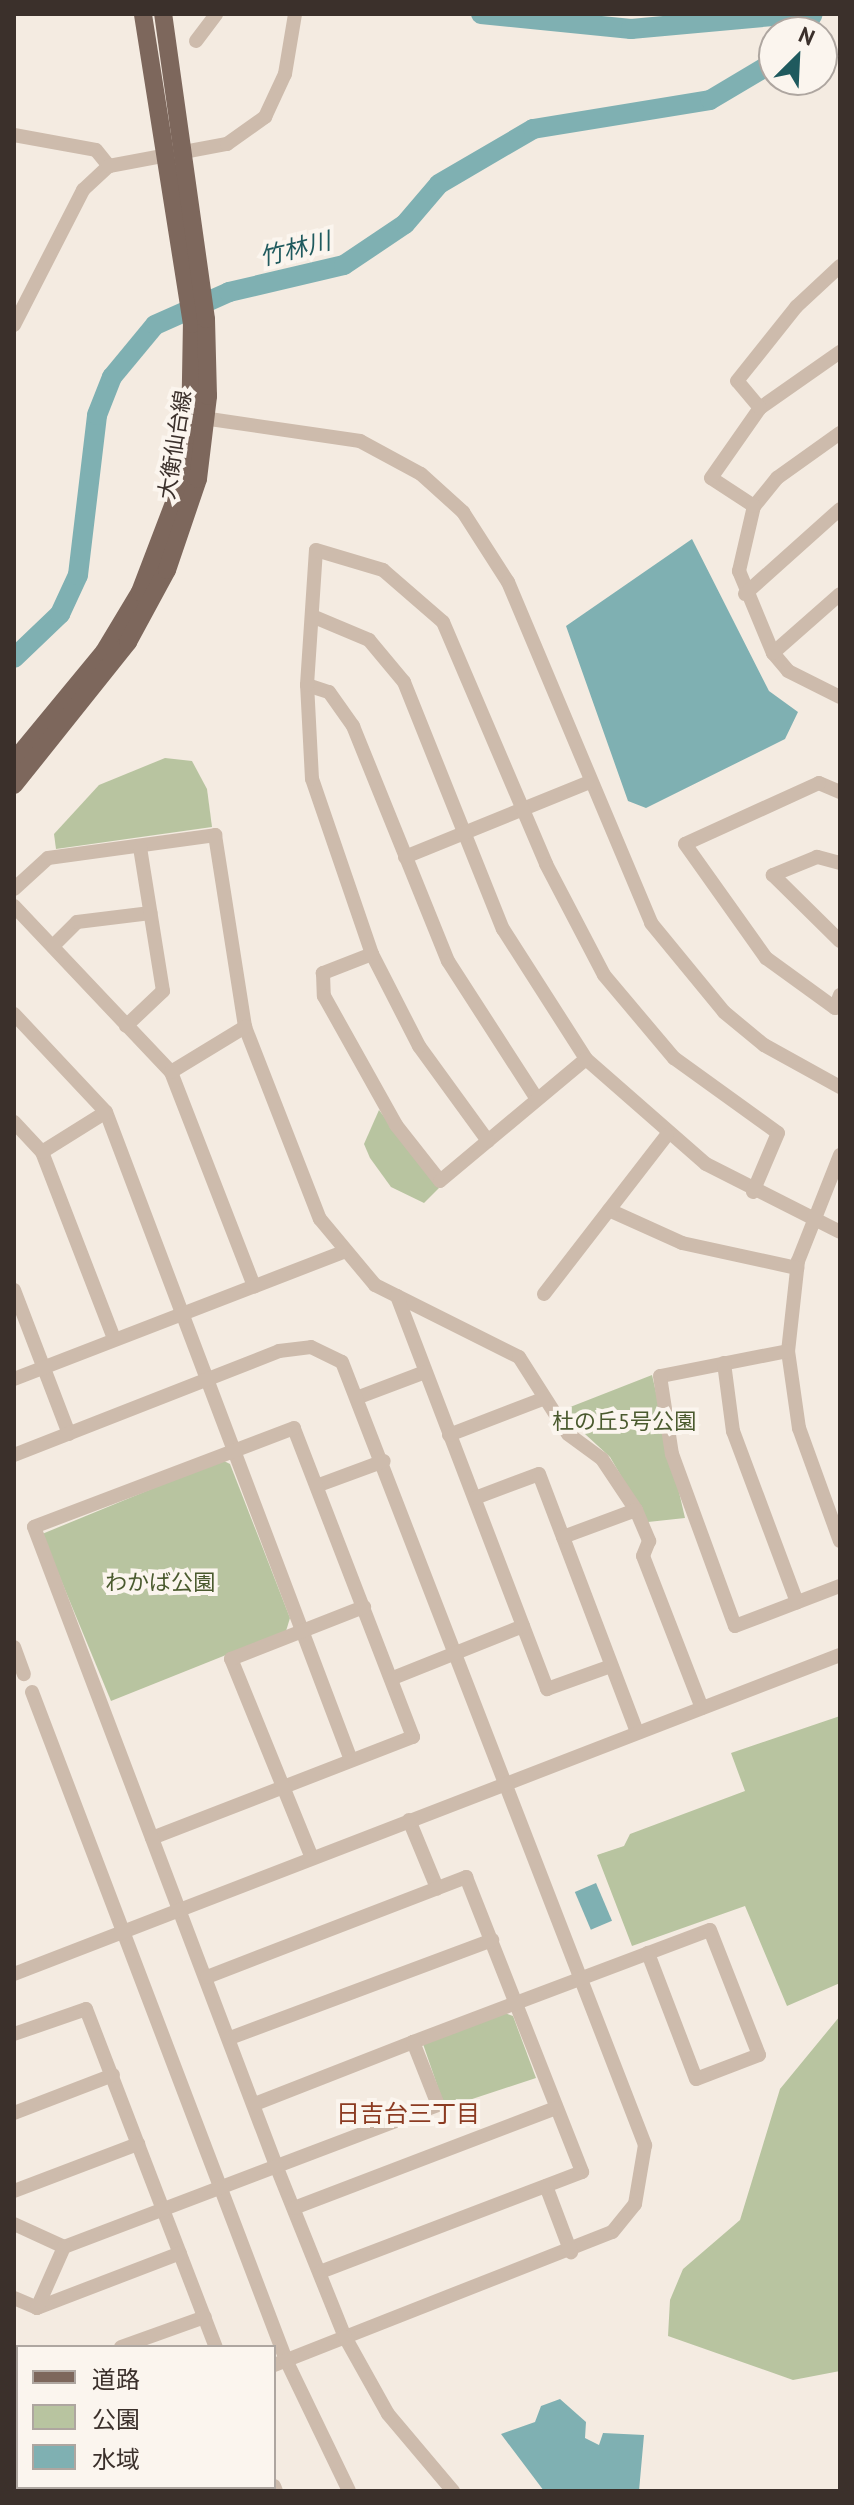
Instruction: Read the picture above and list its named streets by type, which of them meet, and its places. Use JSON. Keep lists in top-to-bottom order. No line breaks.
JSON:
{"streets":{"main road":["大衡仙台線"]},"districts":["日吉台三丁目"],"water":["竹林川"],"parks":["杜の丘5号公園","わかば公園"],"legend":["道路","公園","水域"],"north":"top right"}
